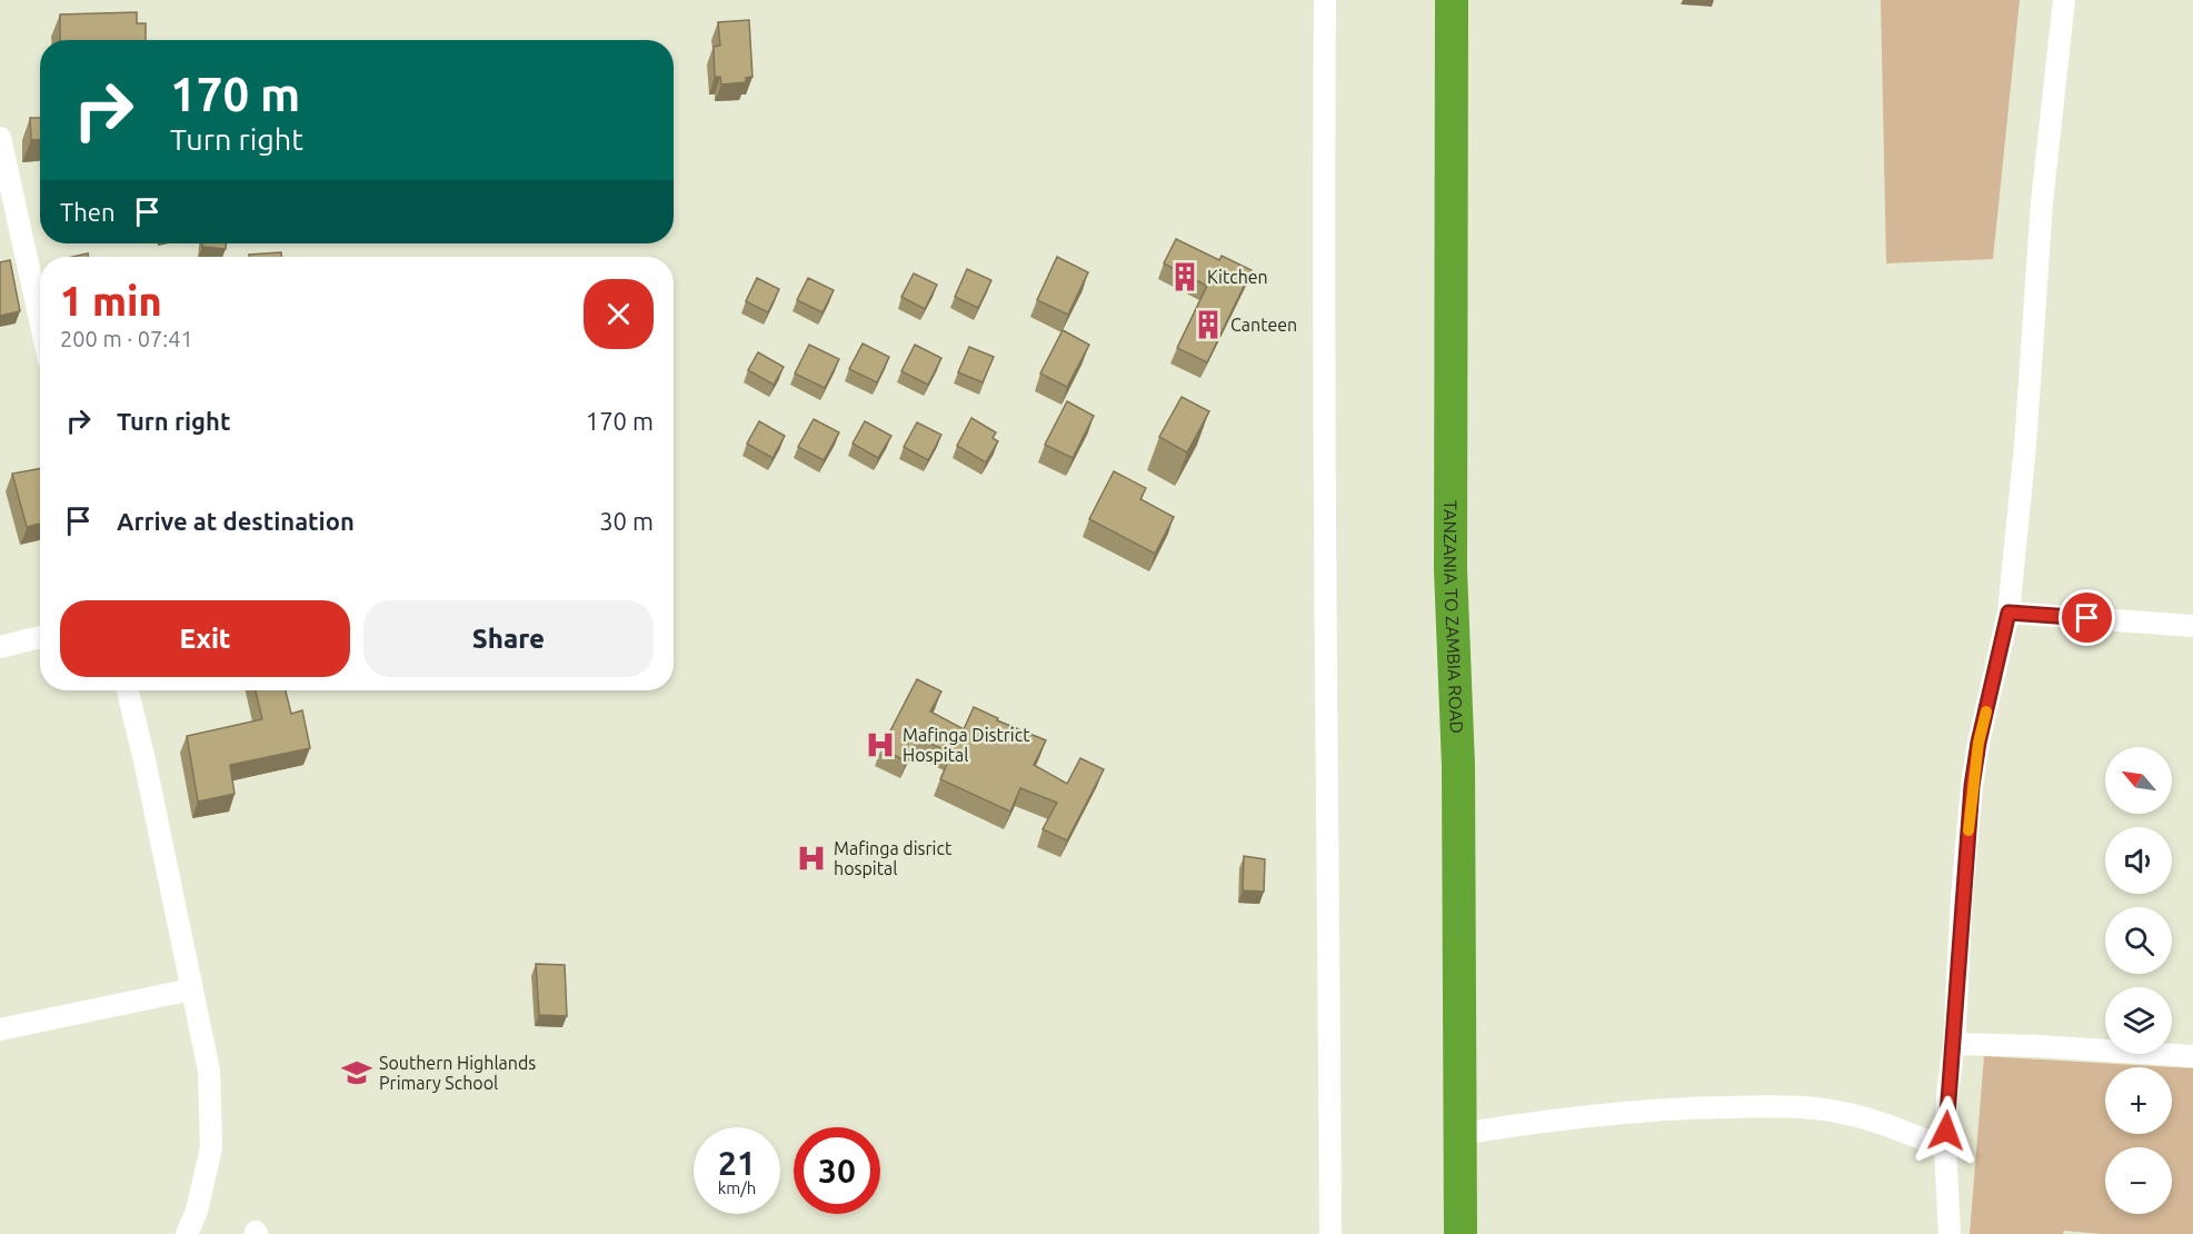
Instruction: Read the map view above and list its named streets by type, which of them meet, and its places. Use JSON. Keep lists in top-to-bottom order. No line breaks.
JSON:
{"streets":{"highway":["TANZANIA TO ZAMBIA ROAD"]},"places":{"building":["Kitchen","Canteen"],"hospital":["Mafinga District Hospital","Mafinga disrict hospital"],"school or university":["Southern Highlands Primary School"]},"north":"top left","page":{"turn":["170 m","Turn right"],"then":"Then","heading":["1 min","200 m · 07:41"],"list":[{"name":"Turn right","value":"170 m"},{"name":"Arrive at destination","value":"30 m"}],"buttons":["Exit","Share"],"map_buttons":["+","−"],"speed":"21 km/h","limit":"30"}}
